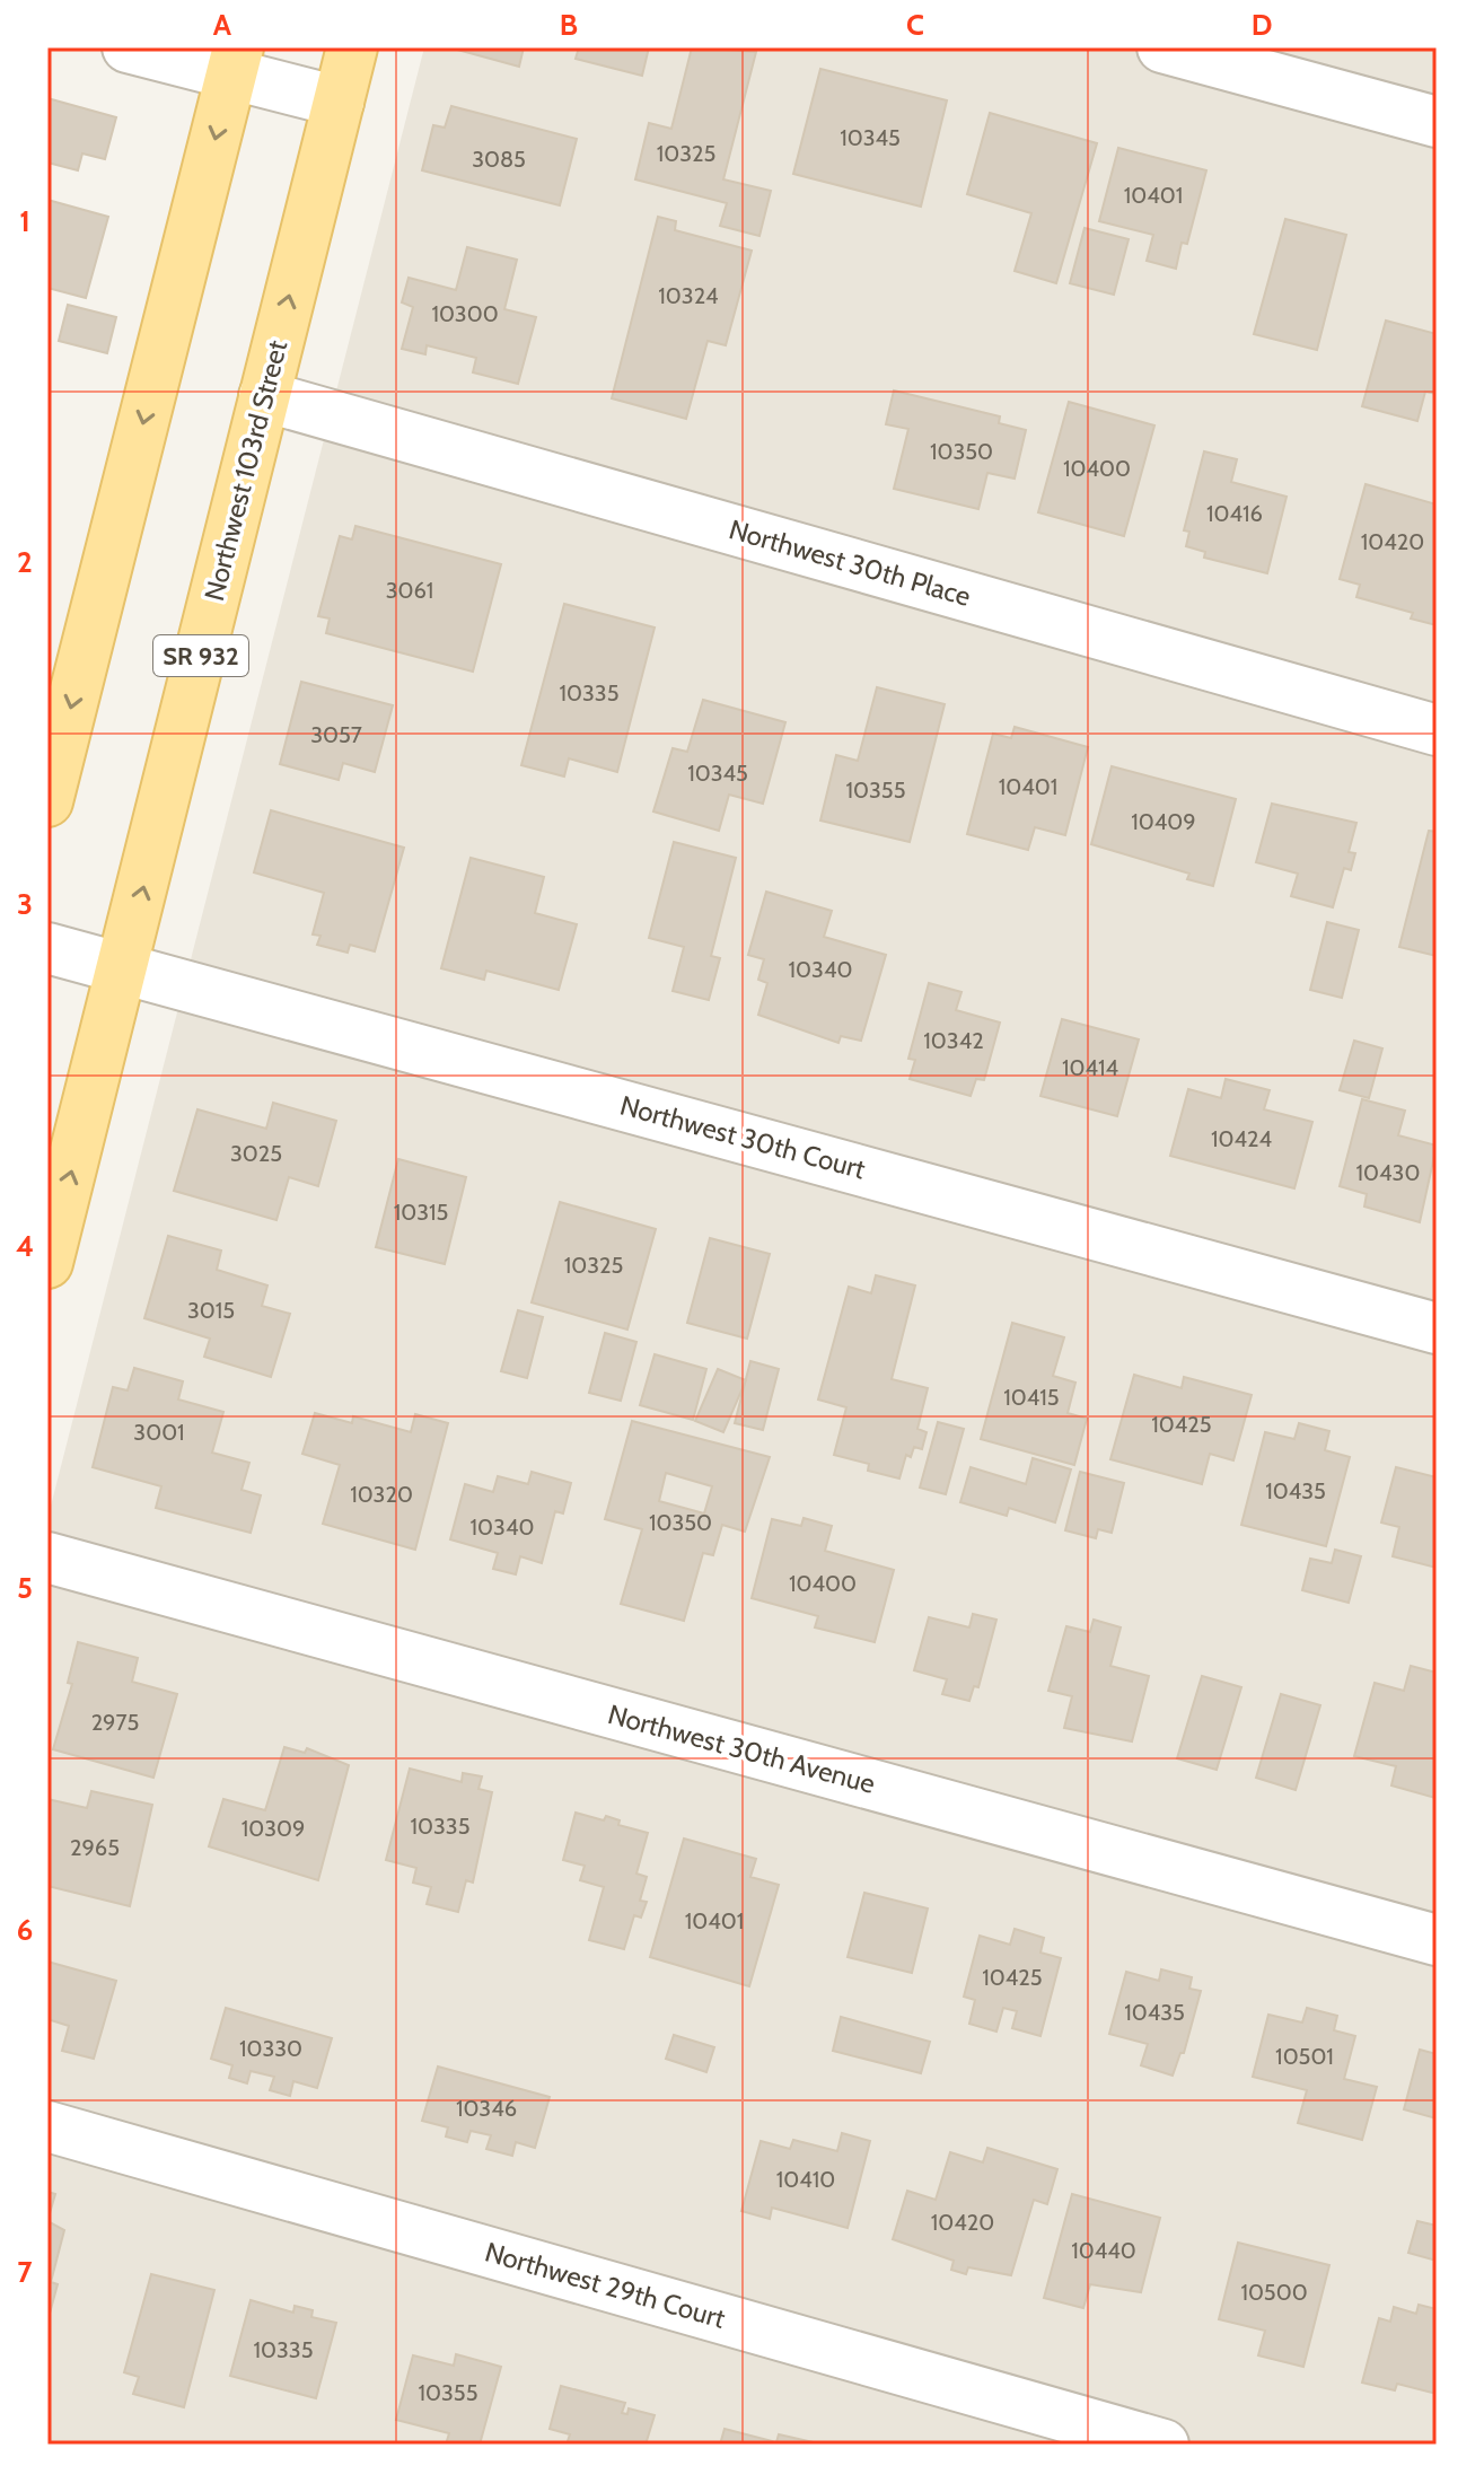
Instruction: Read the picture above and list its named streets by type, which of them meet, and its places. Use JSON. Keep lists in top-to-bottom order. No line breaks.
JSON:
{"streets":{"main road":["Northwest 103rd Street","SR 932"],"street":["Northwest 30th Place","Northwest 30th Court","Northwest 30th Avenue","Northwest 29th Court"]},"crossings":[["Northwest 103rd Street","Northwest 30th Place"],["Northwest 103rd Street","Northwest 30th Court"]],"house_numbers":["10345","10325","3085","10401","10324","10300","10350","10400","10416","10420","3061","10335","3057","10345","10401","10355","10409","10340","10342","10414","10424","3025","10430","10315","10325","3015","10415","10425","3001","10435","10320","10350","10340","10400","2975","10335","10309","2965","10401","10425","10435","10330","10501","10346","10410","10420","10440","10500","10335","10355"],"grid":{"columns":["A","B","C","D"],"rows":["1","2","3","4","5","6","7"]}}
